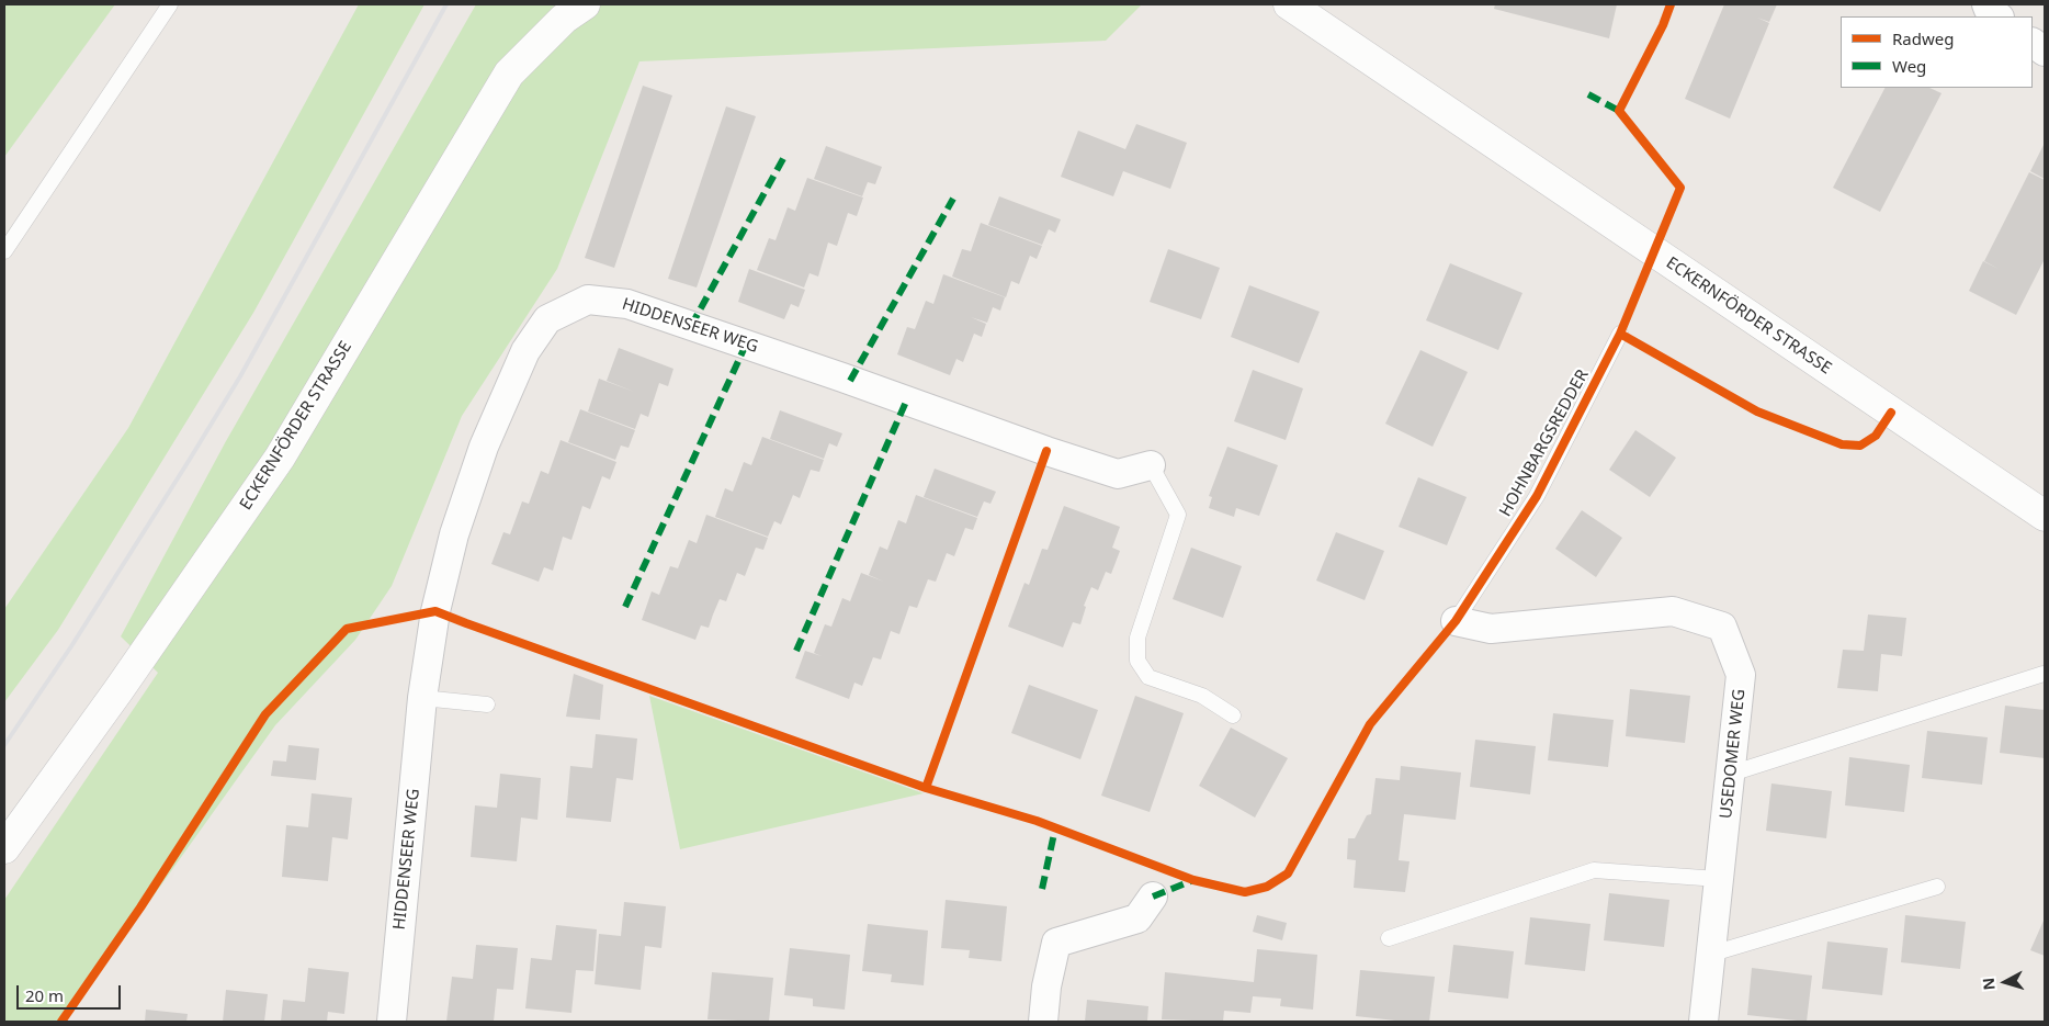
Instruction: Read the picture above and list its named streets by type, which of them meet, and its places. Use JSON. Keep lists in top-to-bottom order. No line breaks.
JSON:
{"streets":{"street":["ECKERNFÖRDER STRASSE","HIDDENSEER WEG","USEDOMER WEG"],"lane":["HOHNBARGSREDDER"]},"crossings":[["HOHNBARGSREDDER","USEDOMER WEG"]],"legend":["Radweg","Weg"],"scale_bar":"20 m","north":"left"}
